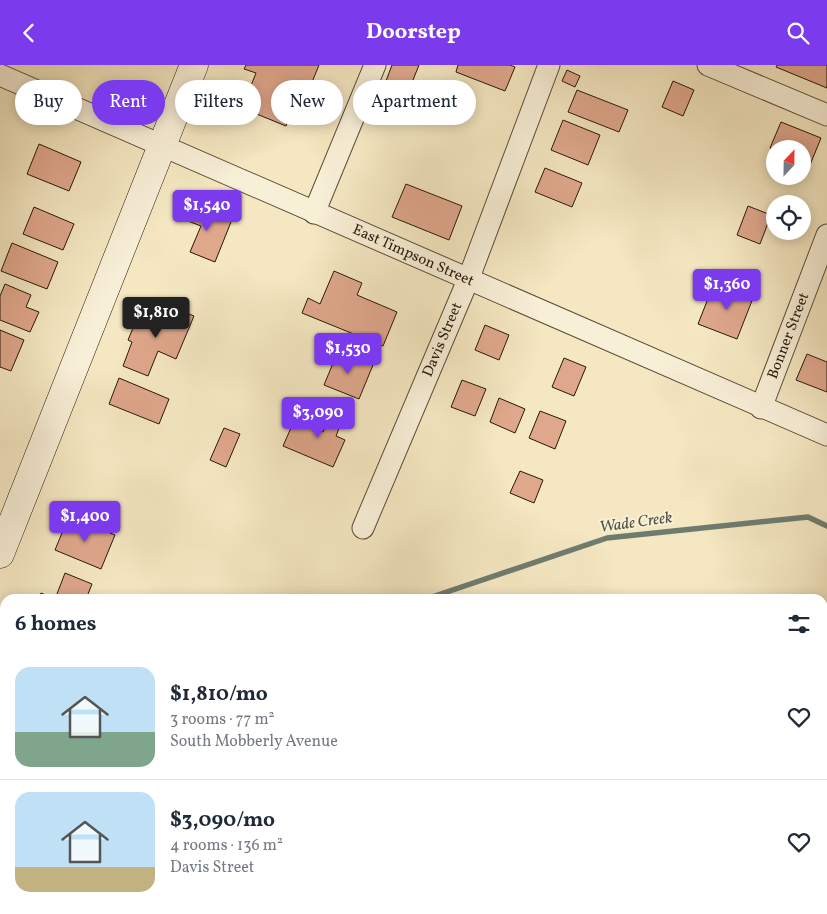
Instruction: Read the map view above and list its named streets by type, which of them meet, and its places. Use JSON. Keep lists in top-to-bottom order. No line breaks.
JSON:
{"streets":{"street":["East Timpson Street","Bonner Street","Davis Street"]},"crossings":[["East Timpson Street","Bonner Street"],["East Timpson Street","Davis Street"]],"water":["Wade Creek"],"north":"top","page":{"header":"Doorstep","chip":["Buy","Rent","Filters","New","Apartment"],"price":["$1,540","$1,360","$1,810","$1,530","$3,090","$1,400"],"heading":"6 homes","list":[{"name":"$1,810/mo","note":"3 rooms · 77 m² · South Mobberly Avenue"},{"name":"$3,090/mo","note":"4 rooms · 136 m² · Davis Street"}]}}
